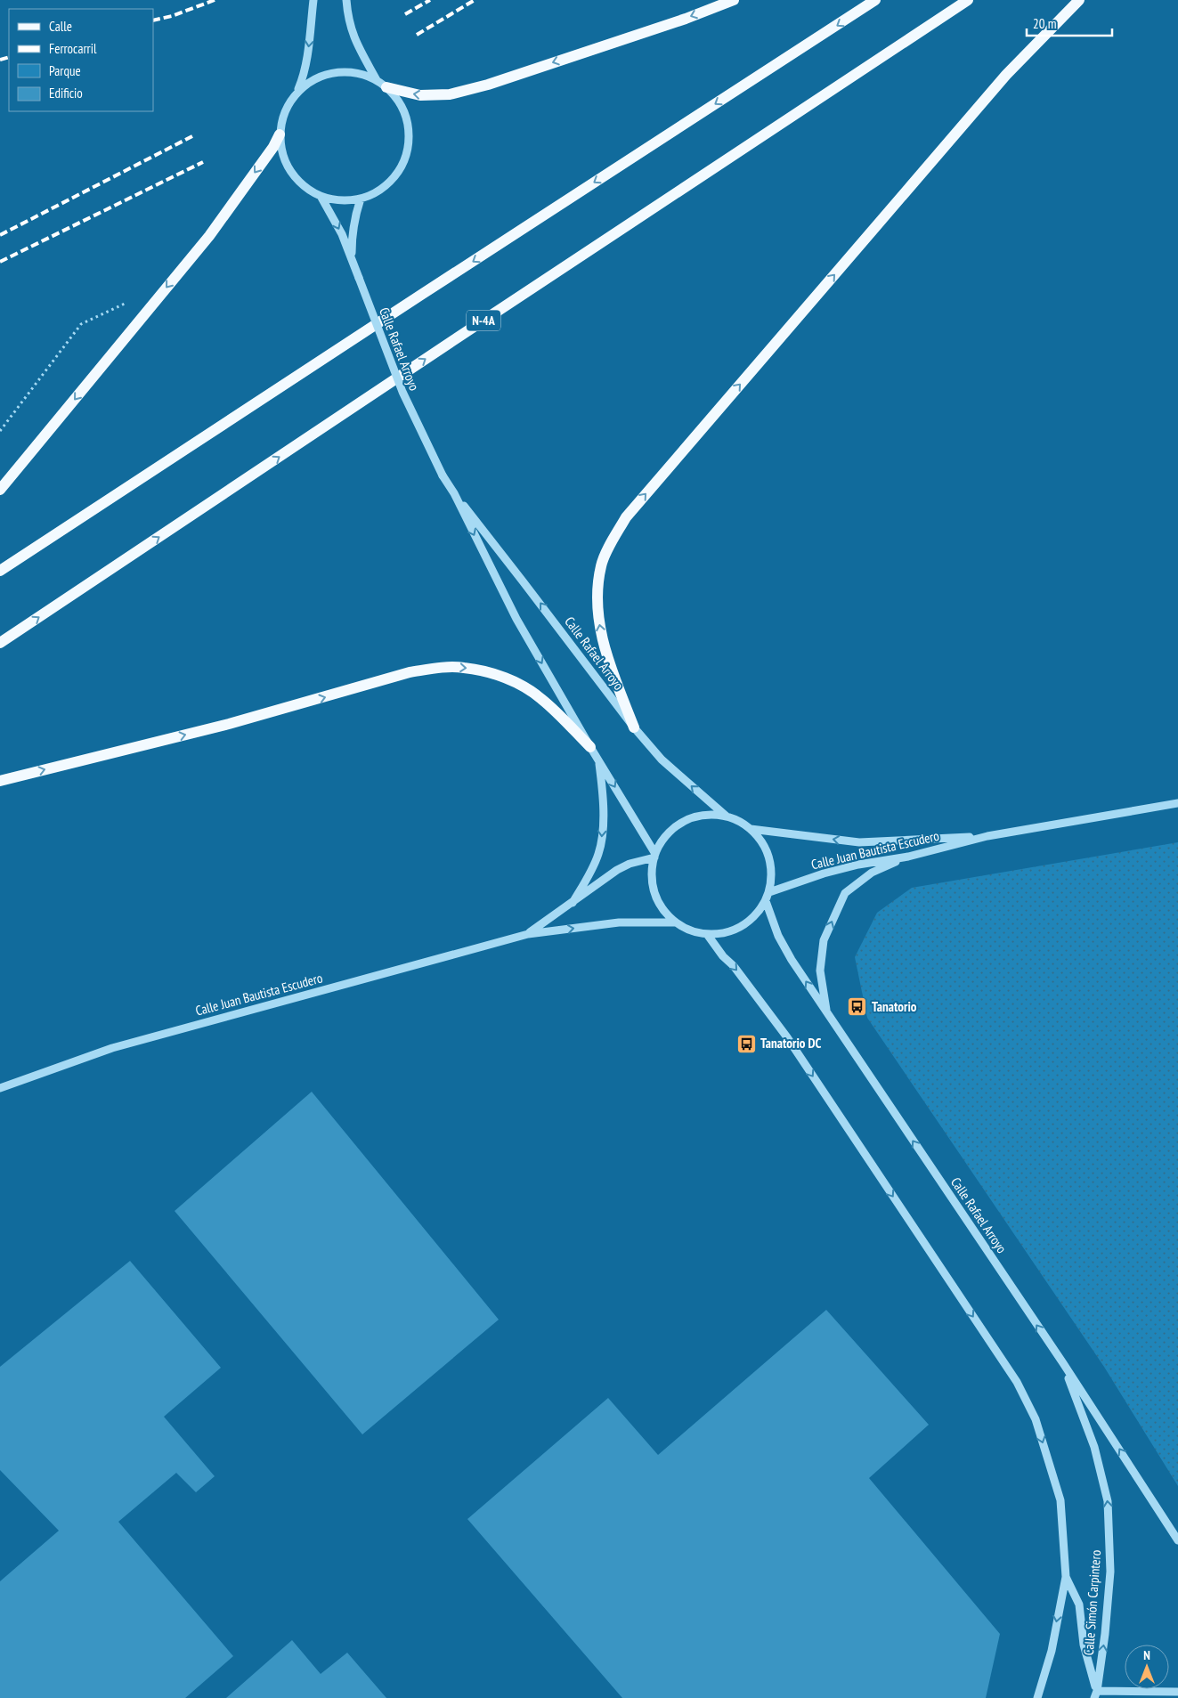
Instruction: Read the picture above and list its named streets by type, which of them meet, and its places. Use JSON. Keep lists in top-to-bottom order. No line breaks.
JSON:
{"streets":{"main road":["N-4A"],"street":["Calle Rafael Arroyo","Calle Juan Bautista Escudero","Calle Simón Carpintero"]},"crossings":[["Calle Rafael Arroyo","Calle Juan Bautista Escudero"],["Calle Rafael Arroyo","Calle Simón Carpintero"]],"places":{"bus stop":["Tanatorio","Tanatorio DC"]},"legend":["Calle","Ferrocarril","Parque","Edificio"],"scale_bar":"20 m","north":"top"}
